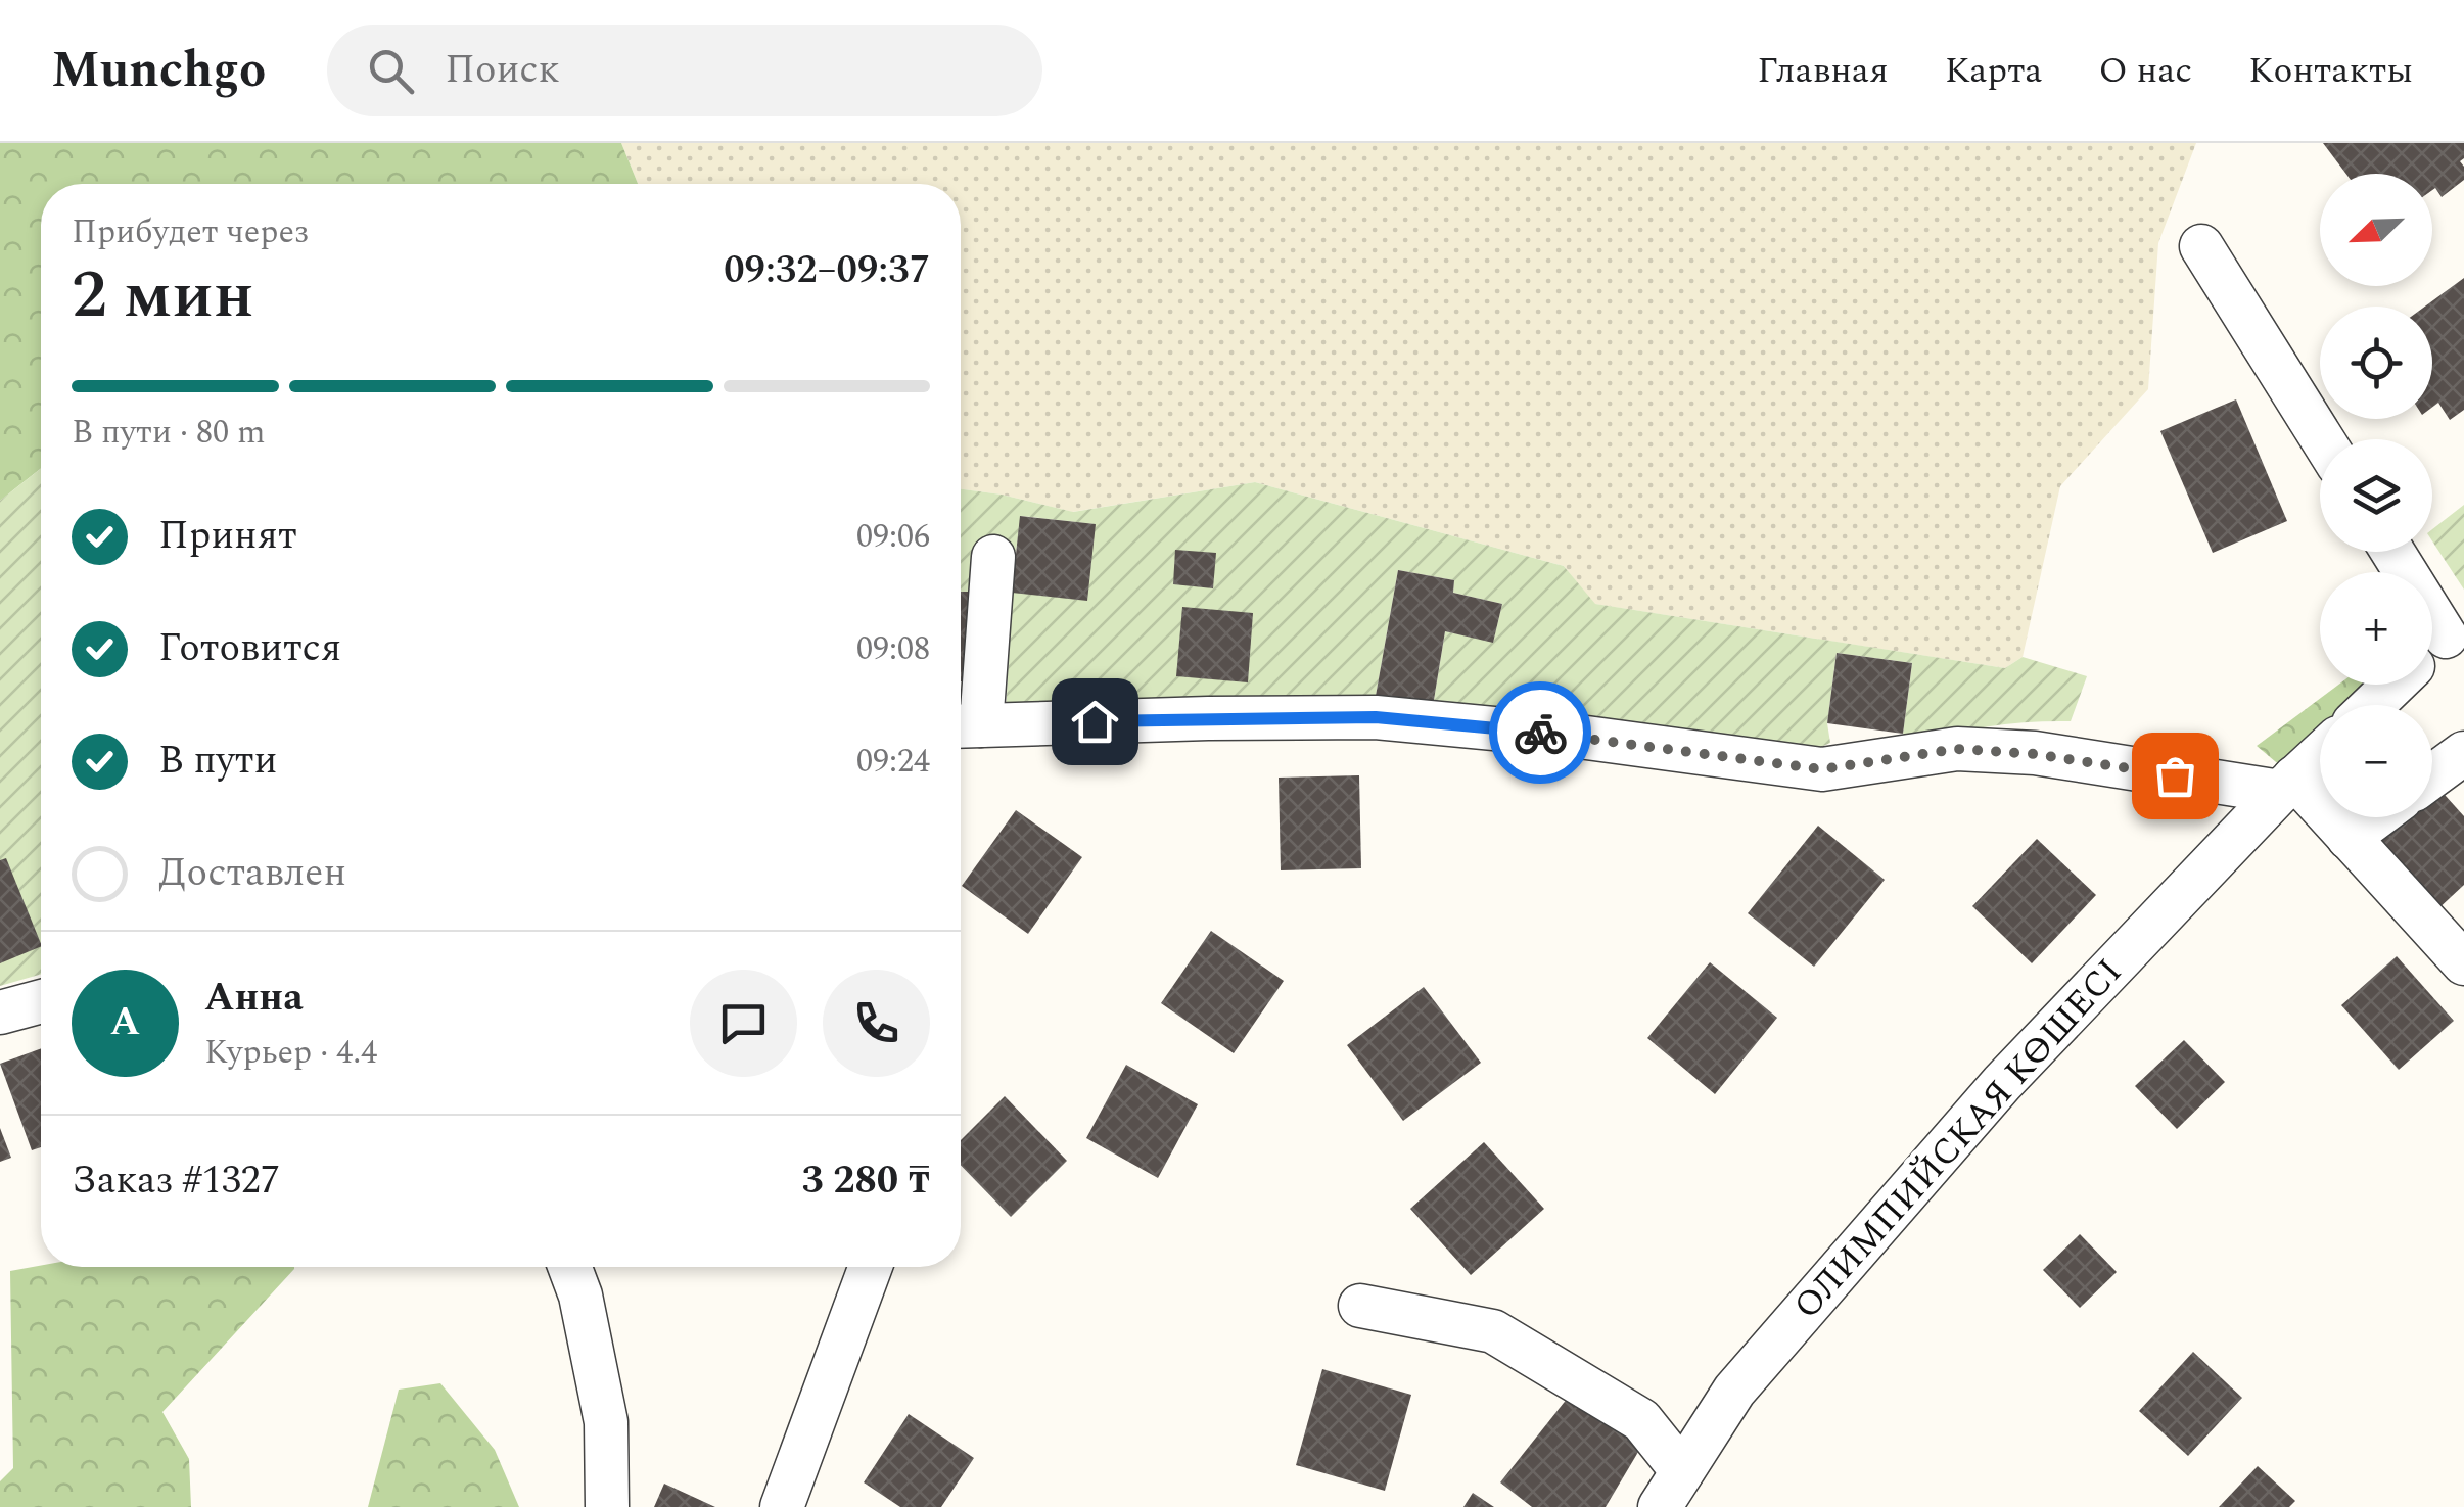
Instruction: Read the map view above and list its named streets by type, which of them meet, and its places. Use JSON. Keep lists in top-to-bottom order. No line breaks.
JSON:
{"streets":{"street":["ОЛИМПИЙСКАЯ КӨШЕСІ"]},"north":"bottom left","page":{"header":"Munchgo","search":"Поиск","nav":["Главная","Карта","О нас","Контакты"],"map_buttons":["+","−"],"heading":["2 мин","Прибудет через","09:32–09:37"],"panel":["Анна","Курьер · 4.4","Заказ #1327","3 280 ₸"],"bar":"В пути · 80 m","list":[["Принят","09:06"],["Готовится","09:08"],["В пути","09:24"],"Доставлен"],"round":"А"}}
